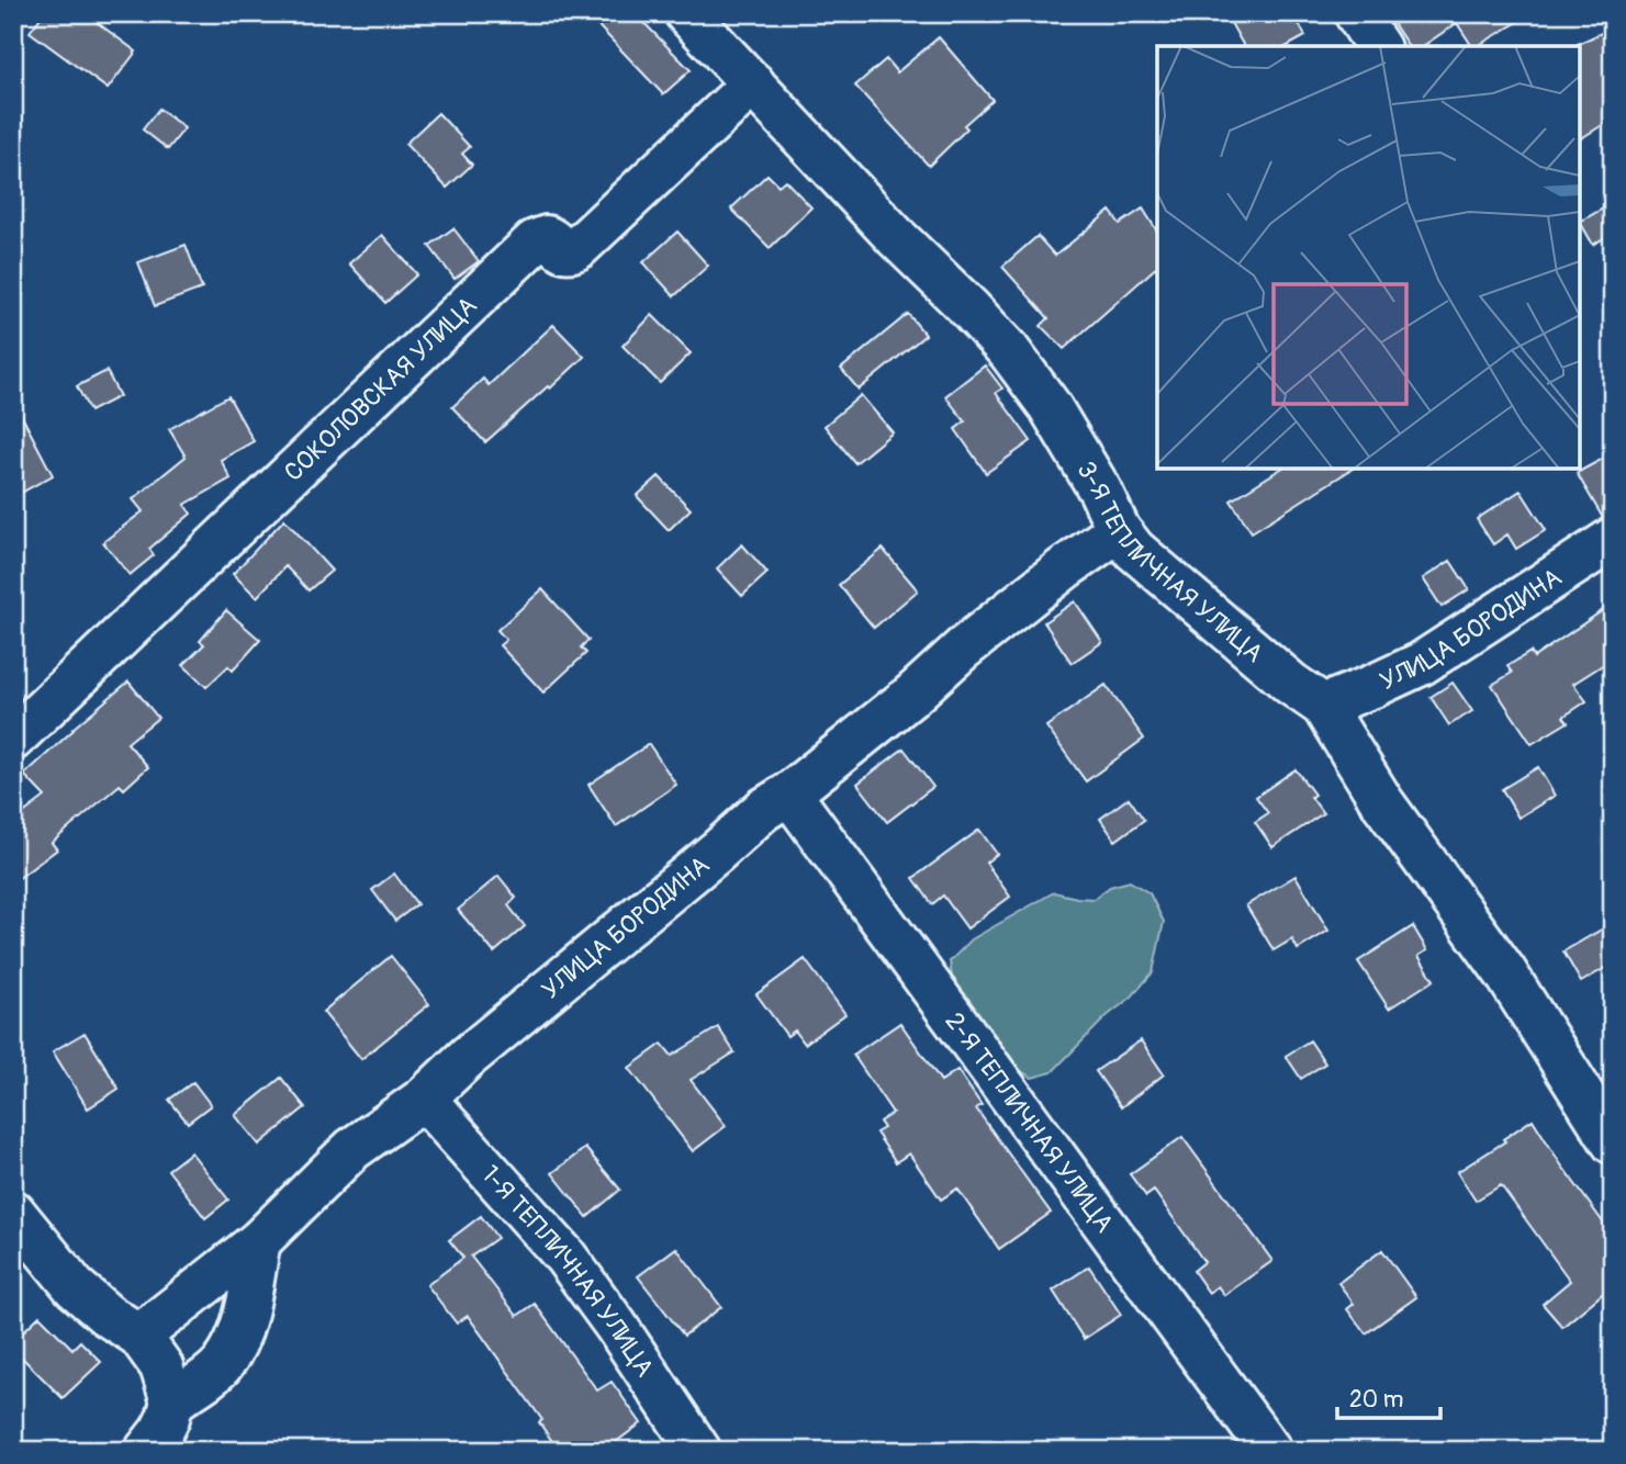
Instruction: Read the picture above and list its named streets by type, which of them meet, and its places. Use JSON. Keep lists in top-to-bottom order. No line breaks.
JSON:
{"streets":{"street":["СОКОЛОВСКАЯ УЛИЦА","3-Я ТЕПЛИЧНАЯ УЛИЦА","УЛИЦА БОРОДИНА","2-Я ТЕПЛИЧНАЯ УЛИЦА","1-Я ТЕПЛИЧНАЯ УЛИЦА"]},"crossings":[["СОКОЛОВСКАЯ УЛИЦА","3-Я ТЕПЛИЧНАЯ УЛИЦА"],["3-Я ТЕПЛИЧНАЯ УЛИЦА","УЛИЦА БОРОДИНА"],["УЛИЦА БОРОДИНА","2-Я ТЕПЛИЧНАЯ УЛИЦА"],["УЛИЦА БОРОДИНА","1-Я ТЕПЛИЧНАЯ УЛИЦА"]],"scale_bar":"20 m"}
